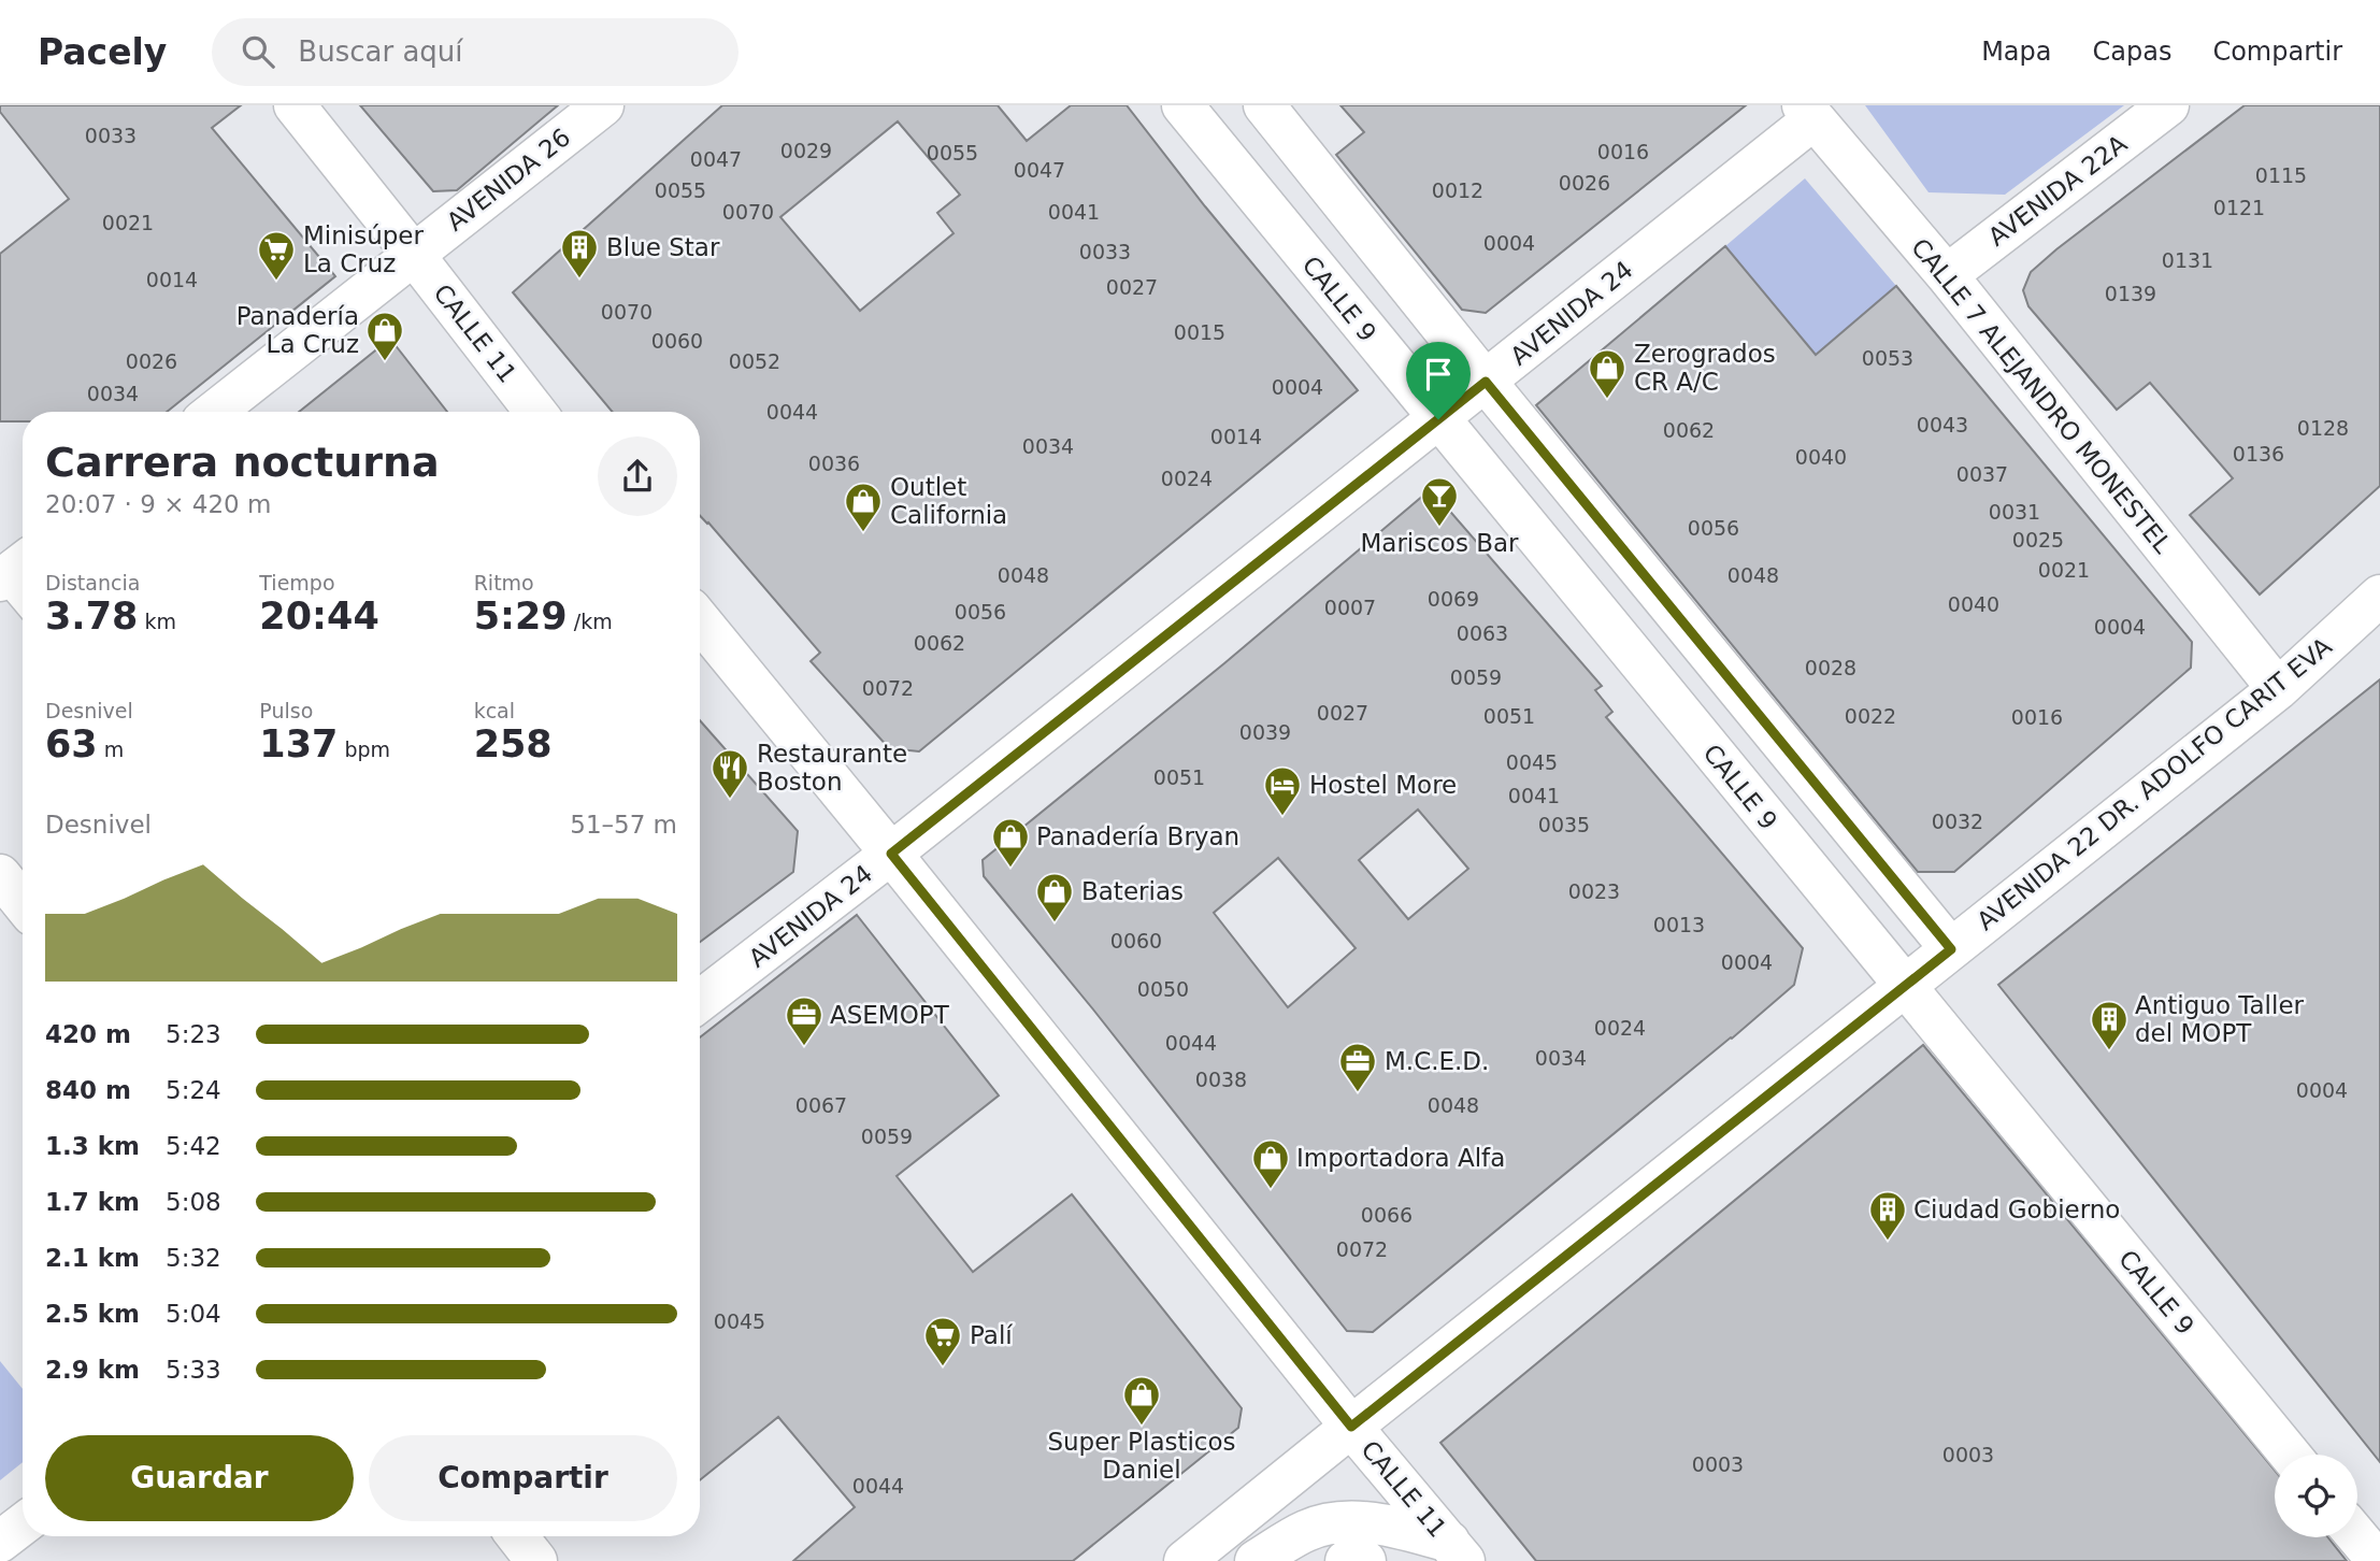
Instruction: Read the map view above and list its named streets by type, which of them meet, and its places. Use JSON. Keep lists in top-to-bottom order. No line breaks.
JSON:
{"streets":{"street":["AVENIDA 26","AVENIDA 22A","CALLE 9","AVENIDA 24","CALLE 11","CALLE 7 ALEJANDRO MONESTEL","AVENIDA 22 DR. ADOLFO CARIT EVA"]},"crossings":[["AVENIDA 26","CALLE 11"],["AVENIDA 22A","CALLE 7 ALEJANDRO MONESTEL"],["CALLE 9","AVENIDA 24"],["CALLE 9","AVENIDA 22 DR. ADOLFO CARIT EVA"],["AVENIDA 24","CALLE 11"],["AVENIDA 24","CALLE 7 ALEJANDRO MONESTEL"],["CALLE 11","AVENIDA 22 DR. ADOLFO CARIT EVA"],["CALLE 7 ALEJANDRO MONESTEL","AVENIDA 22 DR. ADOLFO CARIT EVA"]],"places":{"building":["Blue Star","Antiguo Taller del MOPT","Ciudad Gobierno"],"supermarket":["Minisúper La Cruz","Palí"],"shop":["Panadería La Cruz","Zerogrados CR A/C","Outlet California","Panadería Bryan","Baterias","Importadora Alfa","Super Plasticos Daniel"],"bar":["Mariscos Bar"],"restaurant":["Restaurante Boston"],"hotel":["Hostel More"],"office":["ASEMOPT","M.C.E.D."]},"house_numbers":["0033","0029","0016","0055","0047","0047","0115","0026","0055","0012","0121","0070","0041","0021","0004","0033","0131","0014","0027","0139","0070","0015","0060","0053","0026","0052","0004","0034","0044","0043","0128","0062","0014","0034","0136","0040","0036","0037","0024","0031","0056","0025","0021","0048","0048","0069","0040","0007","0056","0004","0063","0062","0028","0059","0072","0027","0051","0022","0016","0039","0045","0051","0041","0032","0035","0023","0013","0060","0004","0050","0024","0044","0034","0038","0004","0067","0048","0059","0066","0072","0045","0003","0003","0044"],"page":{"header":"Pacely","search":"Buscar aquí","nav":["Mapa","Capas","Compartir"],"heading":["Carrera nocturna","20:07 · 9 × 420 m"],"stats":[["Distancia","3.78 km"],["Tiempo","20:44"],["Ritmo","5:29 /km"],["Desnivel","63 m"],["Pulso","137 bpm"],["kcal","258"]],"chart":["Desnivel","51–57 m"],"list":[{"name":"420 m","note":"5:23"},{"name":"840 m","note":"5:24"},{"name":"1.3 km","note":"5:42"},{"name":"1.7 km","note":"5:08"},{"name":"2.1 km","note":"5:32"},{"name":"2.5 km","note":"5:04"},{"name":"2.9 km","note":"5:33"}],"buttons":["Guardar","Compartir"]}}
